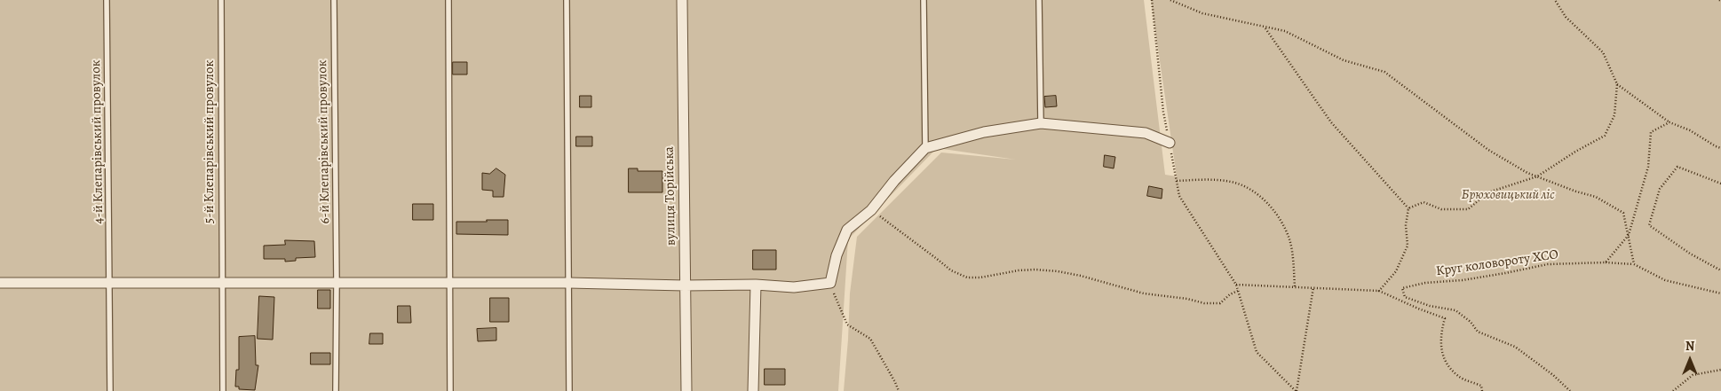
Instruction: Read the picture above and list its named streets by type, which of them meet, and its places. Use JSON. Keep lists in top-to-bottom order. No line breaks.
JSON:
{"streets":{"street":["вулиця Торійська"],"lane":["4-й Клепарівський провулок","5-й Клепарівський провулок","6-й Клепарівський провулок"],"path":["Круг коловороту ХСО"]},"parks":["Брюховицький ліс"],"north":"top"}
